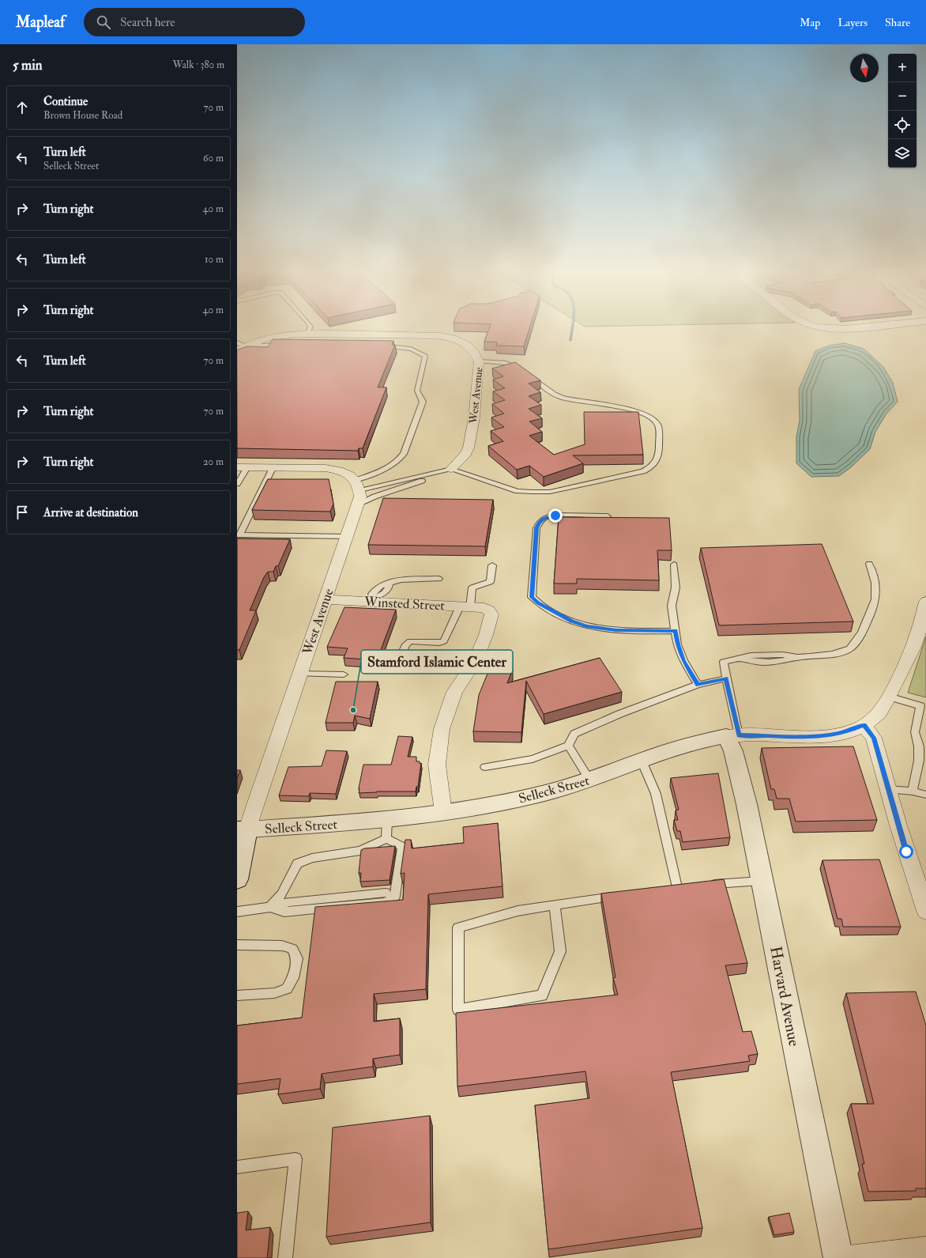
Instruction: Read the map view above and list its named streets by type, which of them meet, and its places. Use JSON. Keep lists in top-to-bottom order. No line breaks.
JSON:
{"streets":{"street":["West Avenue","Winsted Street","Selleck Street","Harvard Avenue"]},"crossings":[["West Avenue","Winsted Street"],["West Avenue","Selleck Street"],["Selleck Street","Harvard Avenue"]],"places":["Stamford Islamic Center"],"north":"bottom","page":{"header":"Mapleaf","search":"Search here","nav":["Map","Layers","Share"],"heading":["5 min","Walk · 380 m"],"map_buttons":["+","−"],"list":[["Continue","Brown House Road","70 m"],["Turn left","Selleck Street","60 m"],["Turn right","40 m"],["Turn left","10 m"],["Turn right","40 m"],["Turn left","70 m"],["Turn right","70 m"],["Turn right","20 m"],"Arrive at destination"]}}
